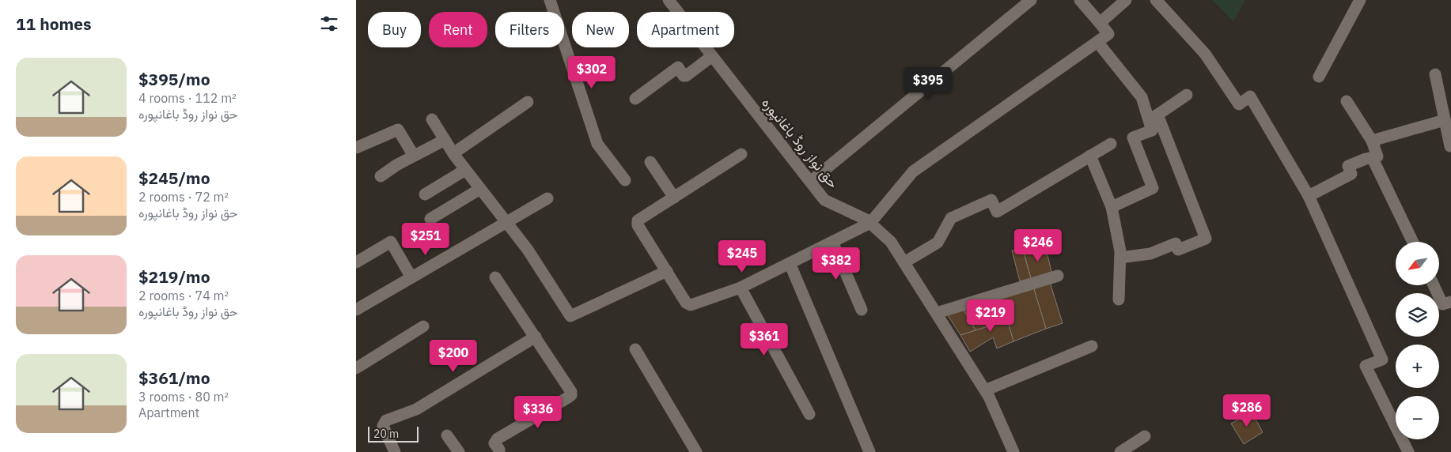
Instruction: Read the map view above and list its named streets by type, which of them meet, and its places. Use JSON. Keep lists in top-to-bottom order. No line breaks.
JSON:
{"streets":{"street":["حق نواز روڈ باغانپورہ"]},"scale_bar":"20 m","north":"bottom left","page":{"heading":"11 homes","chip":["Buy","Rent","Filters","New","Apartment"],"list":[{"name":"$395/mo","note":"4 rooms · 112 m² · حق نواز روڈ باغانپورہ"},{"name":"$245/mo","note":"2 rooms · 72 m² · حق نواز روڈ باغانپورہ"},{"name":"$219/mo","note":"2 rooms · 74 m² · حق نواز روڈ باغانپورہ"},{"name":"$361/mo","note":"3 rooms · 80 m² · Apartment"}],"price":["$302","$395","$251","$246","$245","$382","$219","$361","$200","$286","$336"],"map_buttons":["+","−"],"scale":"20 m"}}
